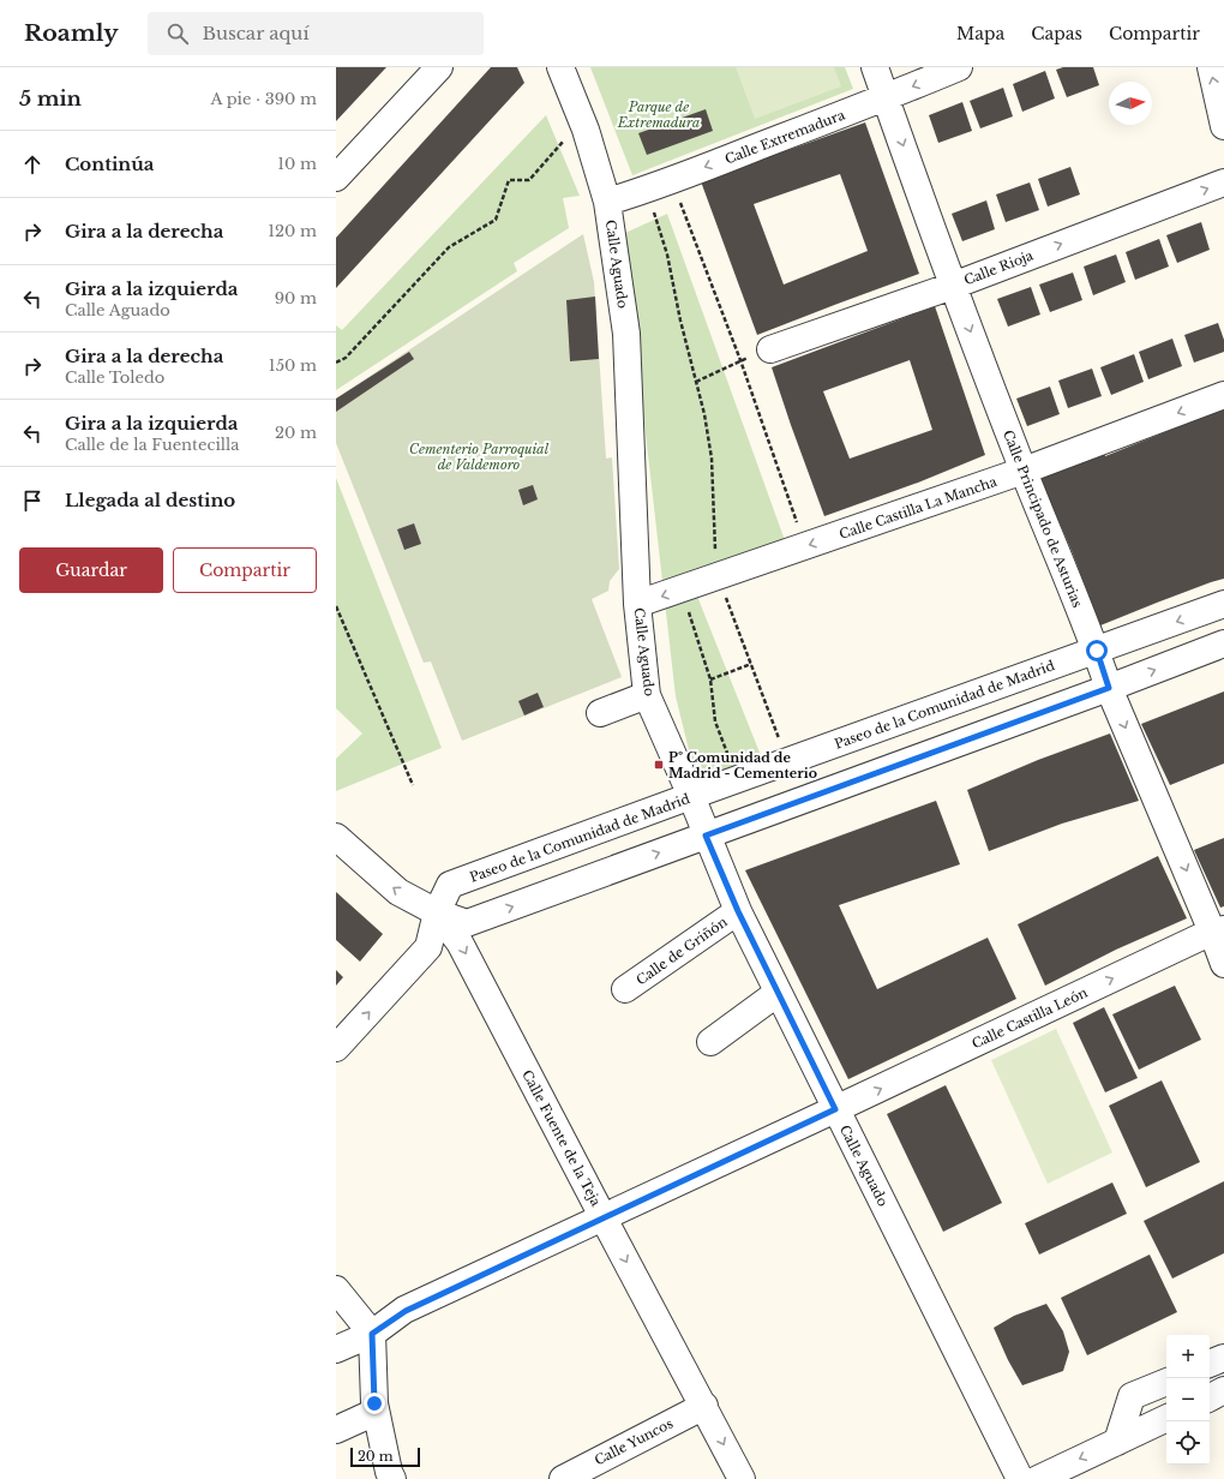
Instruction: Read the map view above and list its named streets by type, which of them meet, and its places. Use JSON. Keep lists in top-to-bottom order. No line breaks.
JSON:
{"streets":{"street":["Calle Extremadura","Calle Aguado","Calle Rioja","Calle Castilla La Mancha","Calle Principado de Asturias","Paseo de la Comunidad de Madrid","Calle de Griñón","Calle Castilla León","Calle Fuente de la Teja","Calle Yuncos"]},"crossings":[["Calle Extremadura","Calle Aguado"],["Calle Extremadura","Calle Principado de Asturias"],["Calle Aguado","Calle Castilla La Mancha"],["Calle Aguado","Paseo de la Comunidad de Madrid"],["Calle Aguado","Calle de Griñón"],["Calle Aguado","Calle Castilla León"],["Calle Rioja","Calle Principado de Asturias"],["Calle Castilla La Mancha","Calle Principado de Asturias"],["Calle Principado de Asturias","Paseo de la Comunidad de Madrid"],["Calle Principado de Asturias","Calle Castilla León"],["Paseo de la Comunidad de Madrid","Calle Fuente de la Teja"],["Calle Castilla León","Calle Fuente de la Teja"],["Calle Fuente de la Teja","Calle Yuncos"]],"one_way":["Calle Extremadura","Calle Rioja","Calle Principado de Asturias","Calle Castilla León"],"parks":["Parque de Extremadura","Cementerio Parroquial de Valdemoro"],"places":{"transit":["Pº Comunidad de Madrid - Cementerio"]},"scale_bar":"20 m","north":"right","page":{"header":"Roamly","search":"Buscar aquí","nav":["Mapa","Capas","Compartir"],"heading":["5 min","A pie · 390 m"],"list":[["Continúa","10 m"],["Gira a la derecha","120 m"],["Gira a la izquierda","Calle Aguado","90 m"],["Gira a la derecha","Calle Toledo","150 m"],["Gira a la izquierda","Calle de la Fuentecilla","20 m"],"Llegada al destino"],"buttons":["Guardar","Compartir"],"map_buttons":["+","−"],"scale":"20 m"}}
